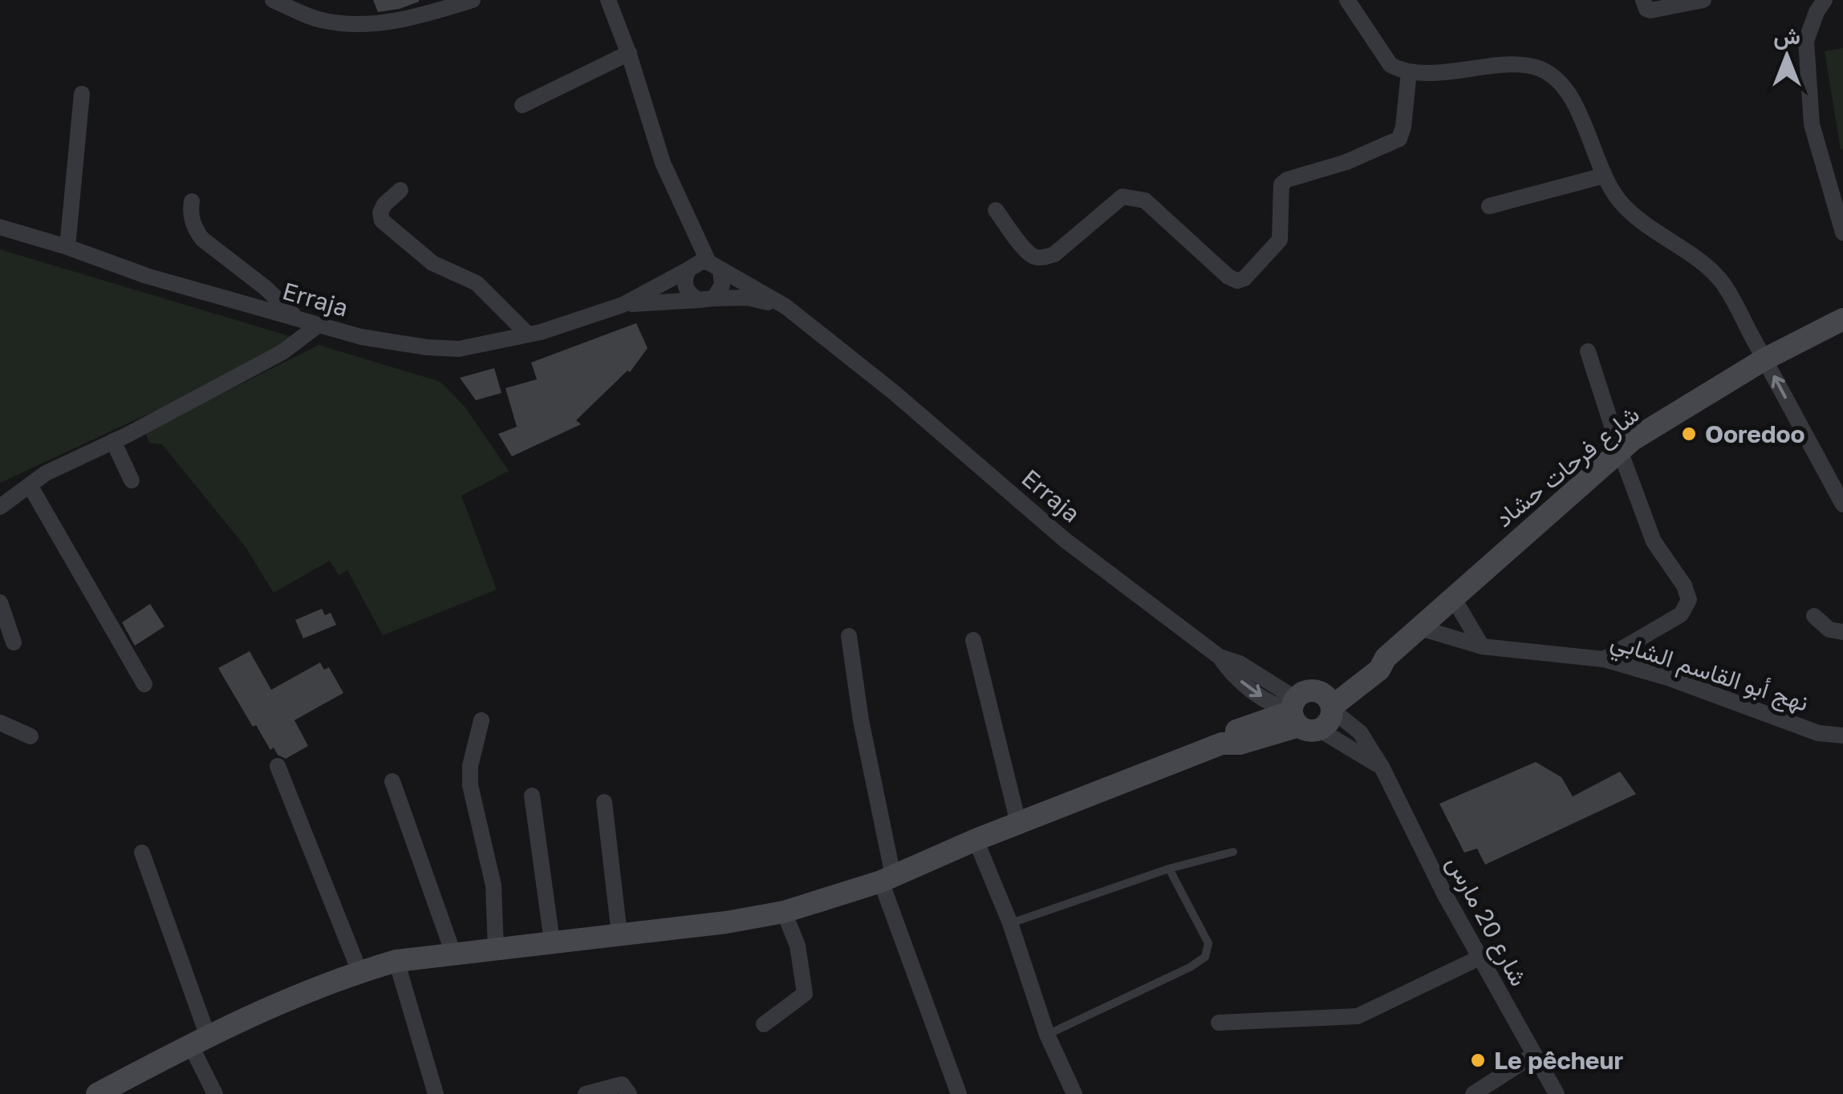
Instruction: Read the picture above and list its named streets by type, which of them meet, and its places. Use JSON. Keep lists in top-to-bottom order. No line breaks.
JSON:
{"streets":{"main road":["شارع فرحات حشاد"],"street":["Erraja","نهج أبو القاسم الشابي","شارع 20 مارس"]},"crossings":[["شارع فرحات حشاد","نهج أبو القاسم الشابي"],["شارع فرحات حشاد","شارع 20 مارس"]],"places":["Ooredoo","Le pêcheur"],"north":"top"}
